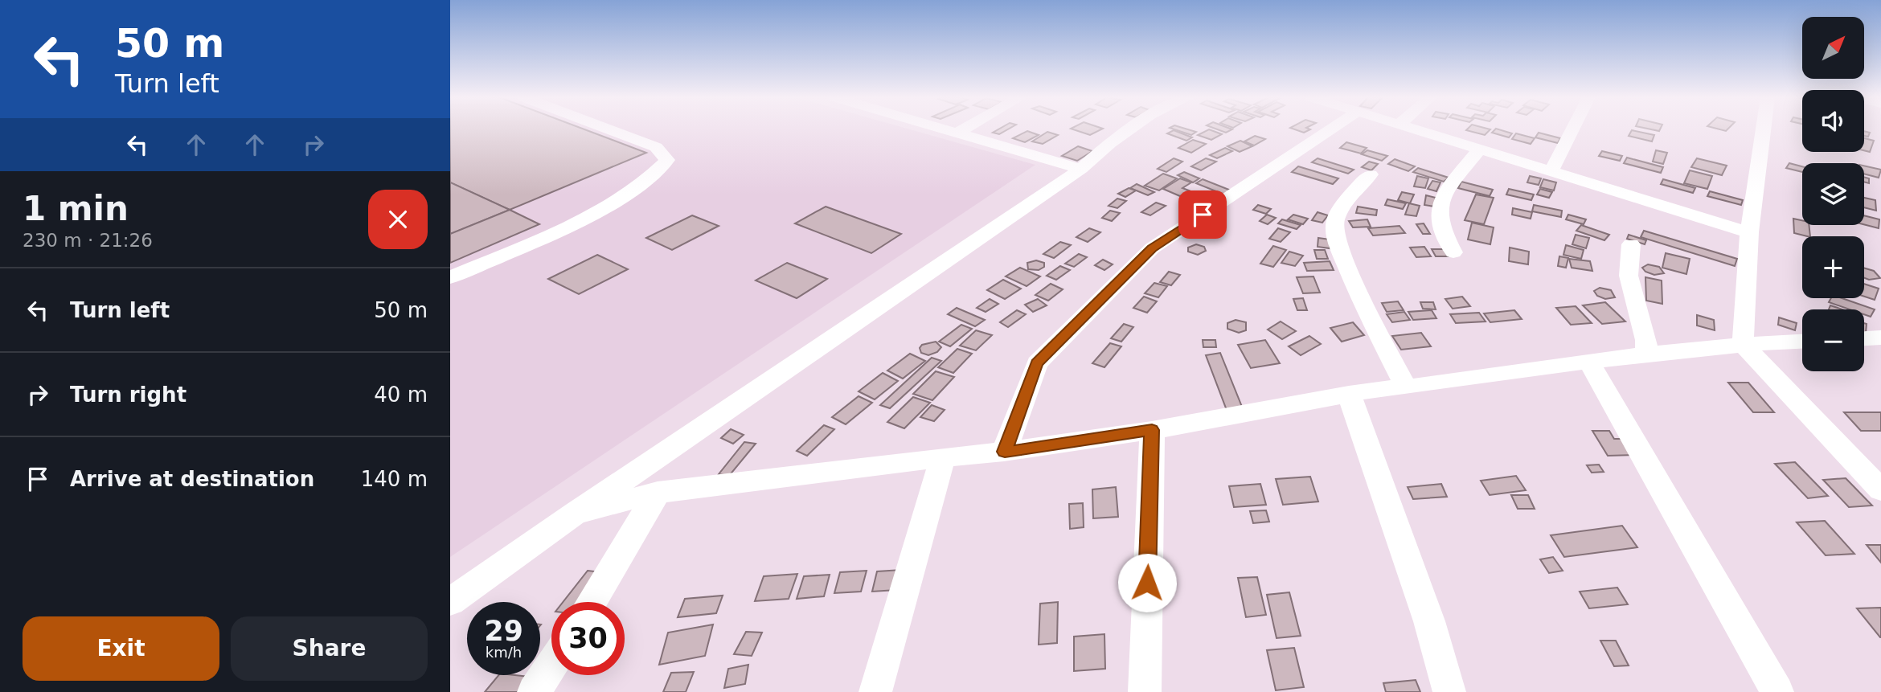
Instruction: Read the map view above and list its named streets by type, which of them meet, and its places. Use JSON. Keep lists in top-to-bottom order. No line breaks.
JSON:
{"north":"top right","page":{"turn":["50 m","Turn left"],"map_buttons":["+","−"],"heading":["1 min","230 m · 21:26"],"list":[{"name":"Turn left","value":"50 m"},{"name":"Turn right","value":"40 m"},{"name":"Arrive at destination","value":"140 m"}],"speed":"29 km/h","limit":"30","buttons":["Exit","Share"]}}
